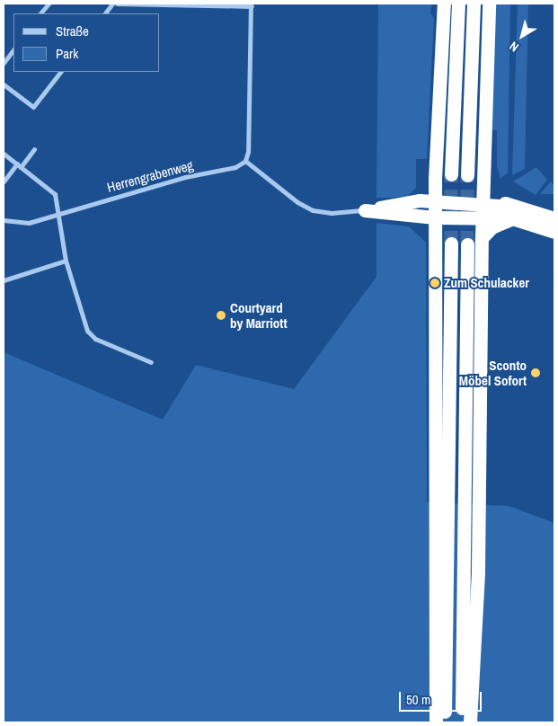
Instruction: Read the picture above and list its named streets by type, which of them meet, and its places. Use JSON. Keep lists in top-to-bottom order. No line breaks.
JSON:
{"streets":{"street":["Herrengrabenweg"]},"places":["Zum Schulacker","Courtyard by Marriott","Sconto Möbel Sofort"],"legend":["Straße","Park"],"scale_bar":"50 m","north":"bottom left"}
